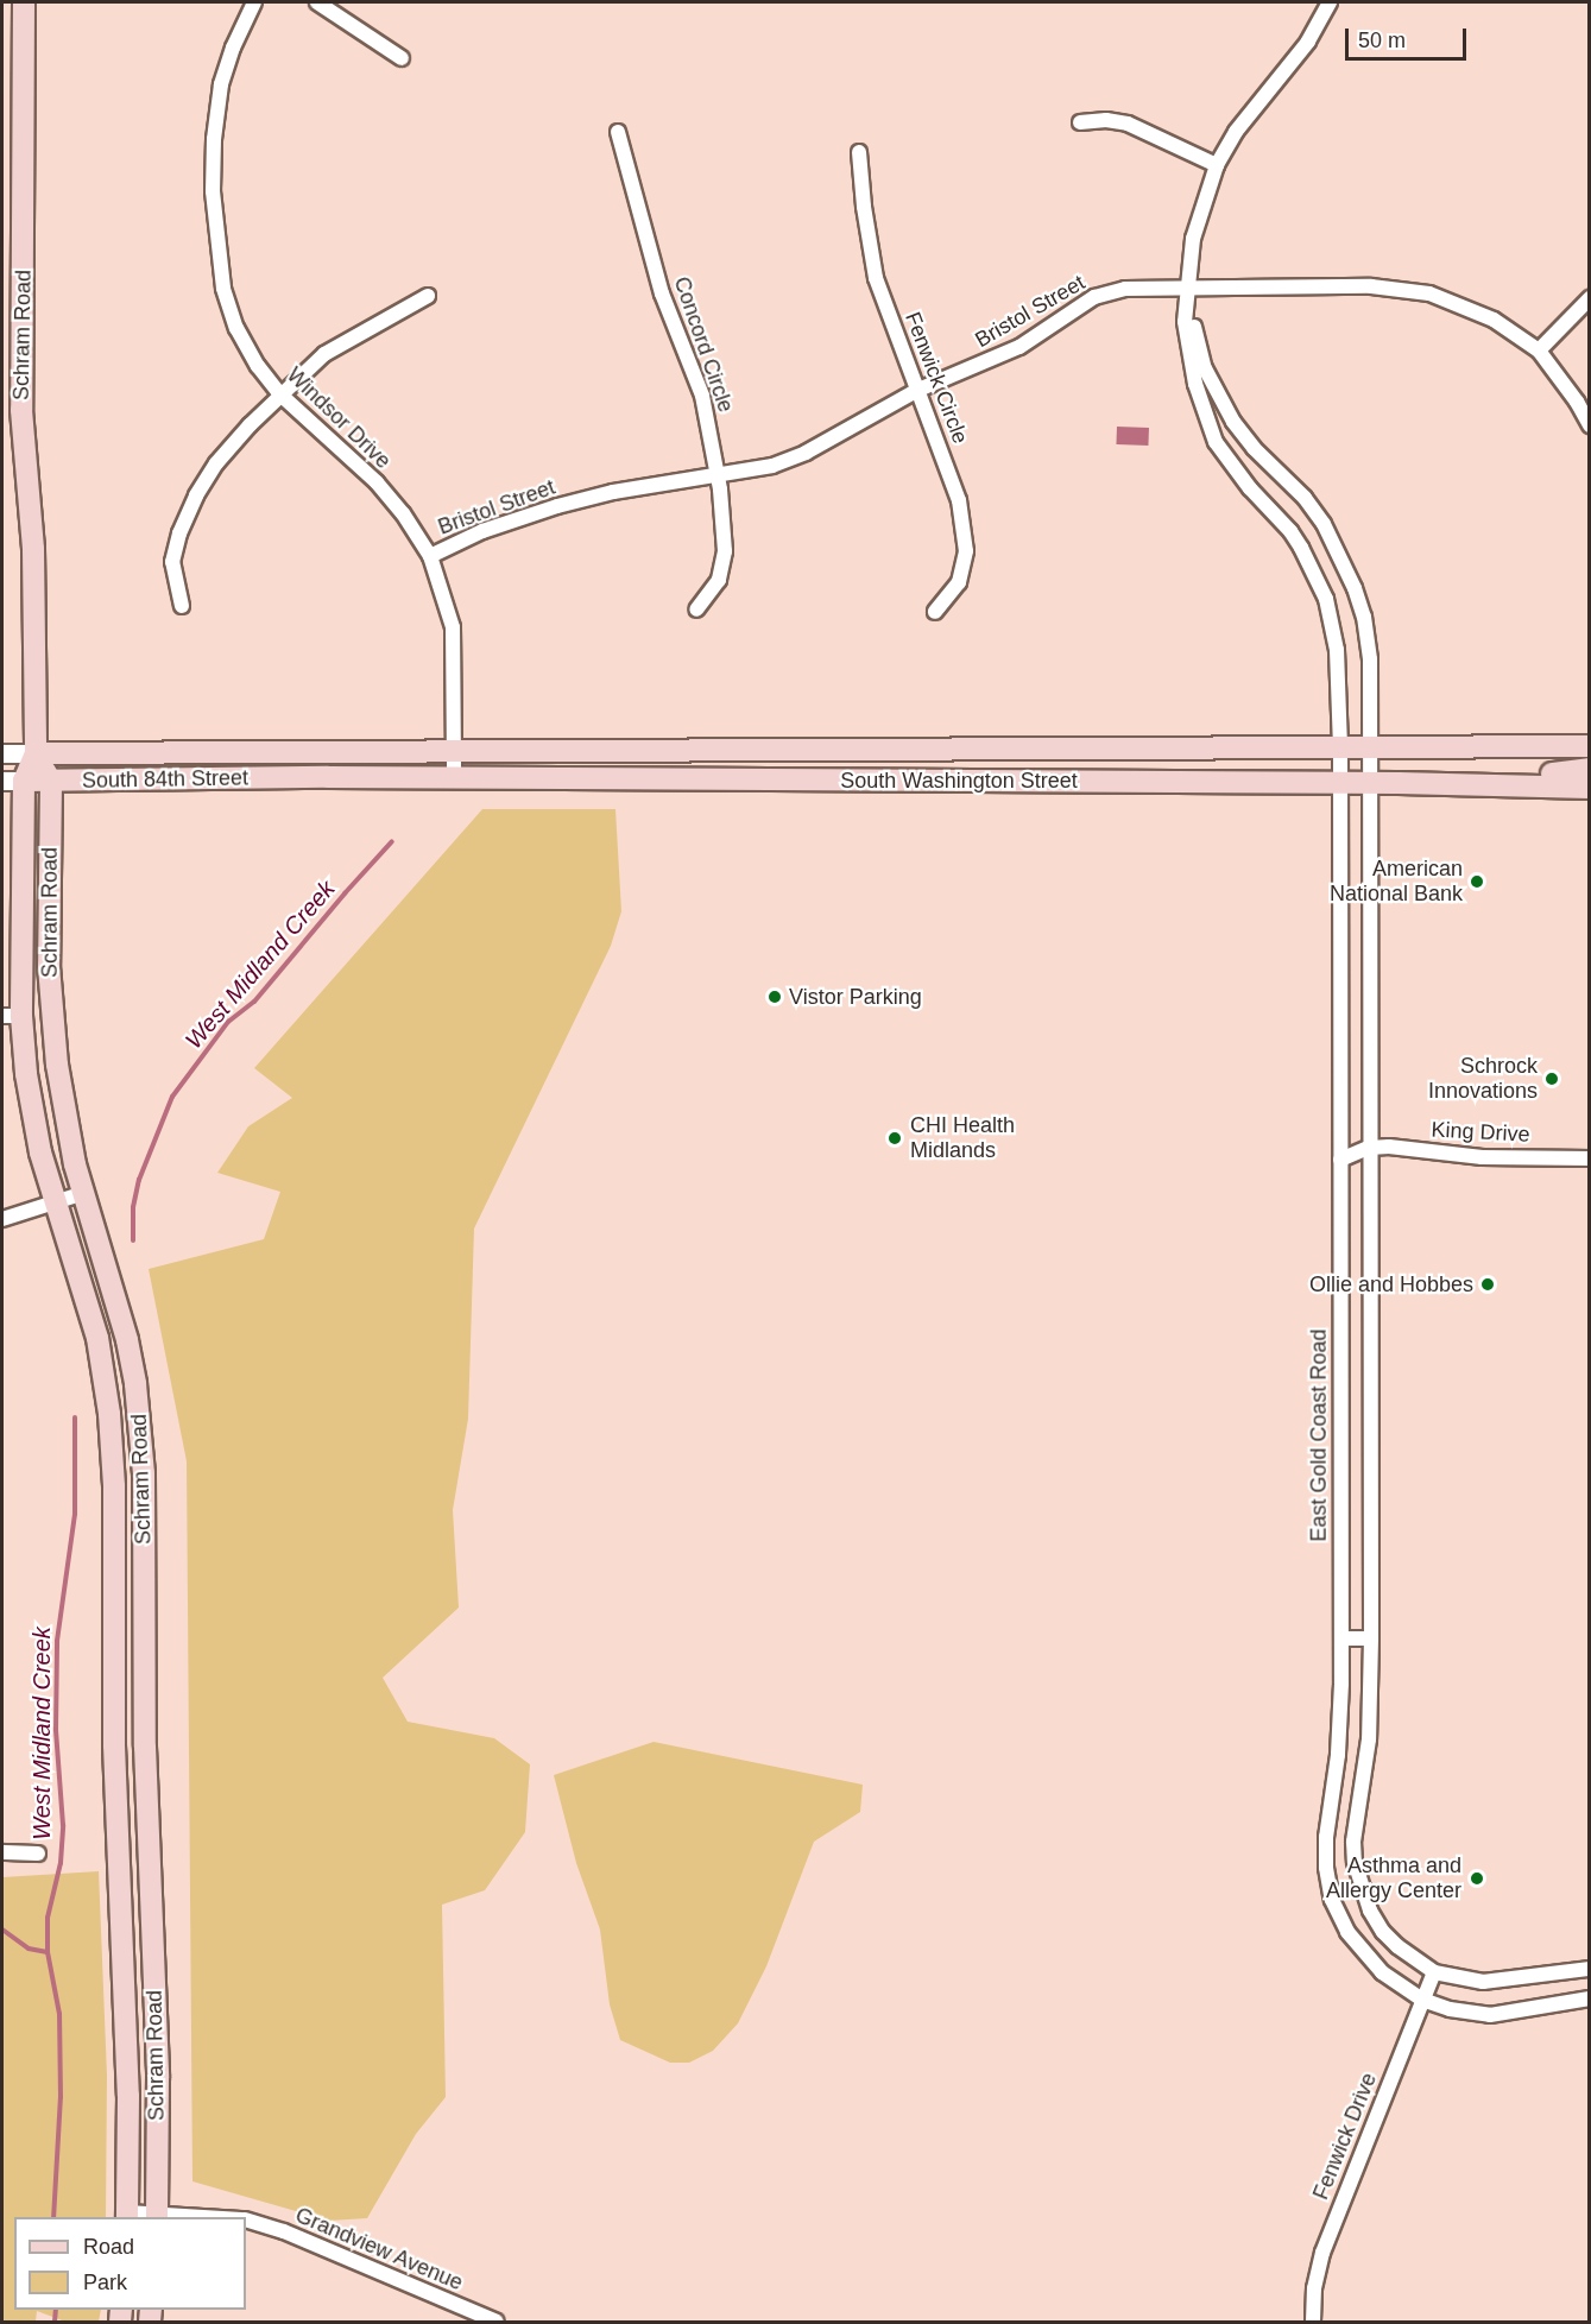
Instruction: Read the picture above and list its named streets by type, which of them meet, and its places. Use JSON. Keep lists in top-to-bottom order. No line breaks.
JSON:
{"streets":{"main road":["Schram Road","South 84th Street","South Washington Street"],"street":["Bristol Street","Concord Circle","Fenwick Circle","Windsor Drive","King Drive","East Gold Coast Road","Fenwick Drive","Grandview Avenue"]},"crossings":[["Bristol Street","Concord Circle"],["Bristol Street","Fenwick Circle"],["Bristol Street","Windsor Drive"],["Bristol Street","East Gold Coast Road"],["Schram Road","South 84th Street"],["Schram Road","Grandview Avenue"],["Windsor Drive","South Washington Street"],["South 84th Street","South Washington Street"],["South Washington Street","East Gold Coast Road"],["King Drive","East Gold Coast Road"],["East Gold Coast Road","Fenwick Drive"]],"water":["West Midland Creek"],"places":["American National Bank","Vistor Parking","Schrock Innovations","CHI Health Midlands","Ollie and Hobbes","Asthma and Allergy Center"],"legend":["Road","Park"],"scale_bar":"50 m"}
